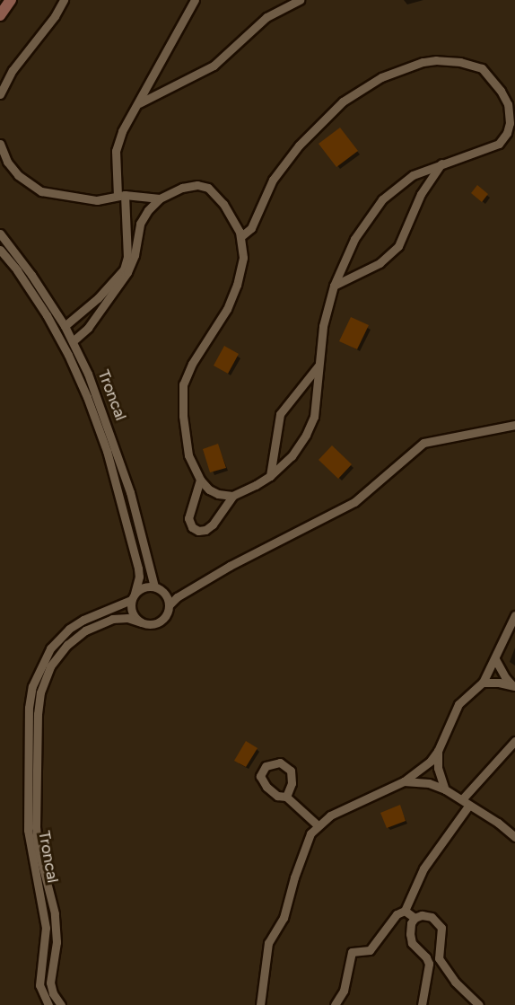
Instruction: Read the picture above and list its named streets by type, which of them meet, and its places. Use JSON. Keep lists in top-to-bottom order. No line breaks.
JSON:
{"streets":{"street":["Troncal"]}}
